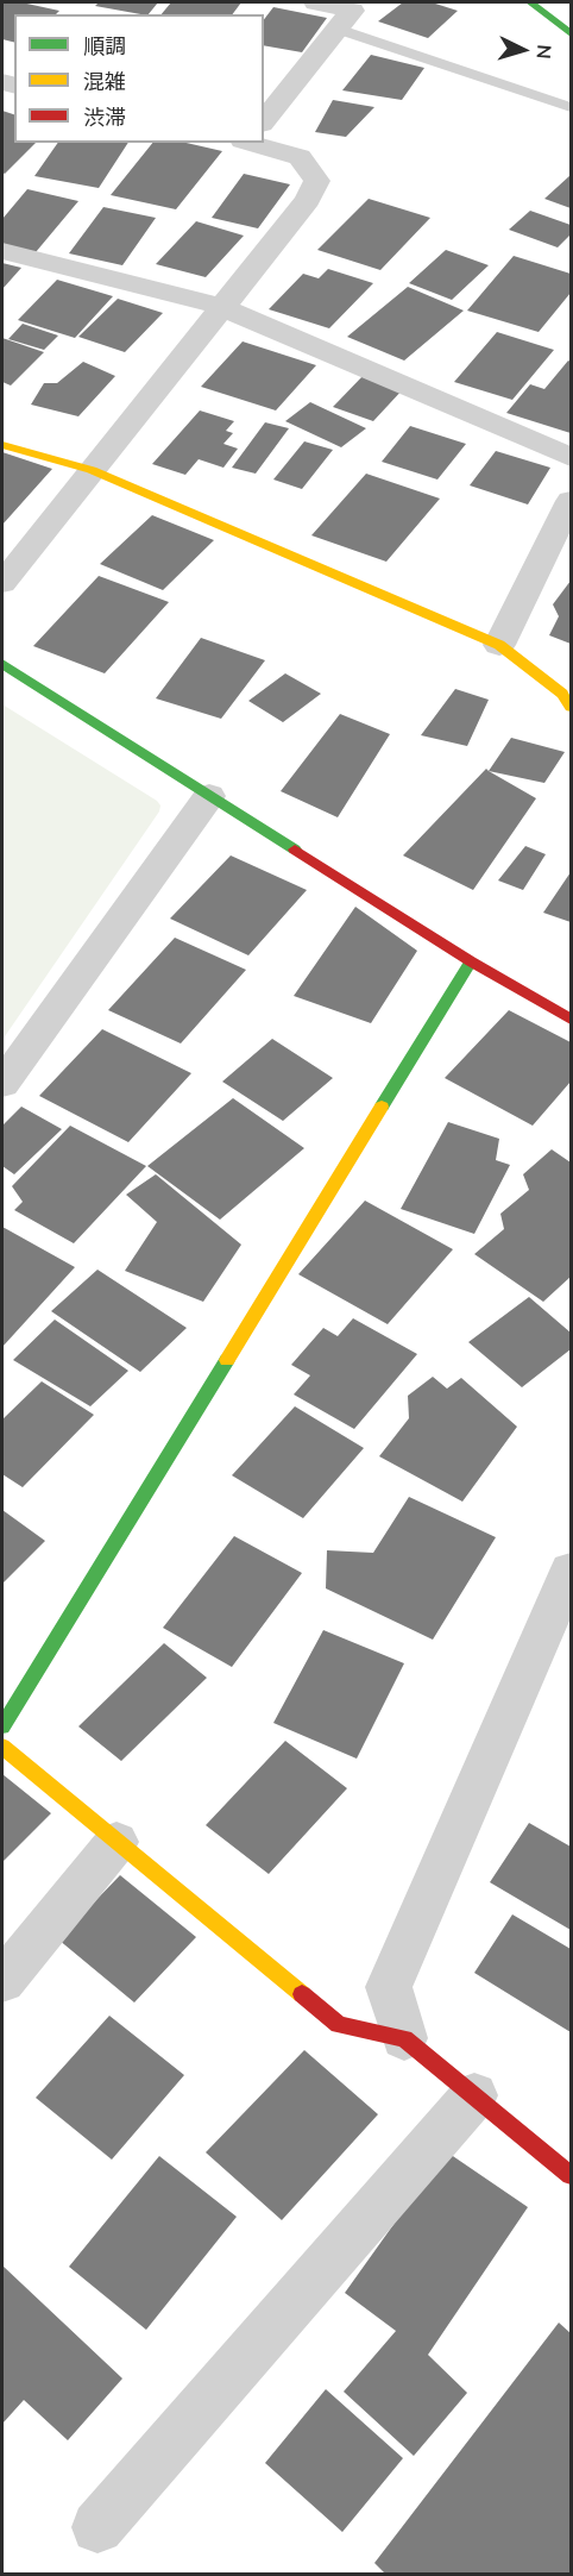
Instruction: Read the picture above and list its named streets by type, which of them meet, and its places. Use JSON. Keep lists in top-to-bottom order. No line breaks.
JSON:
{"legend":["順調","混雑","渋滞"],"north":"right"}
